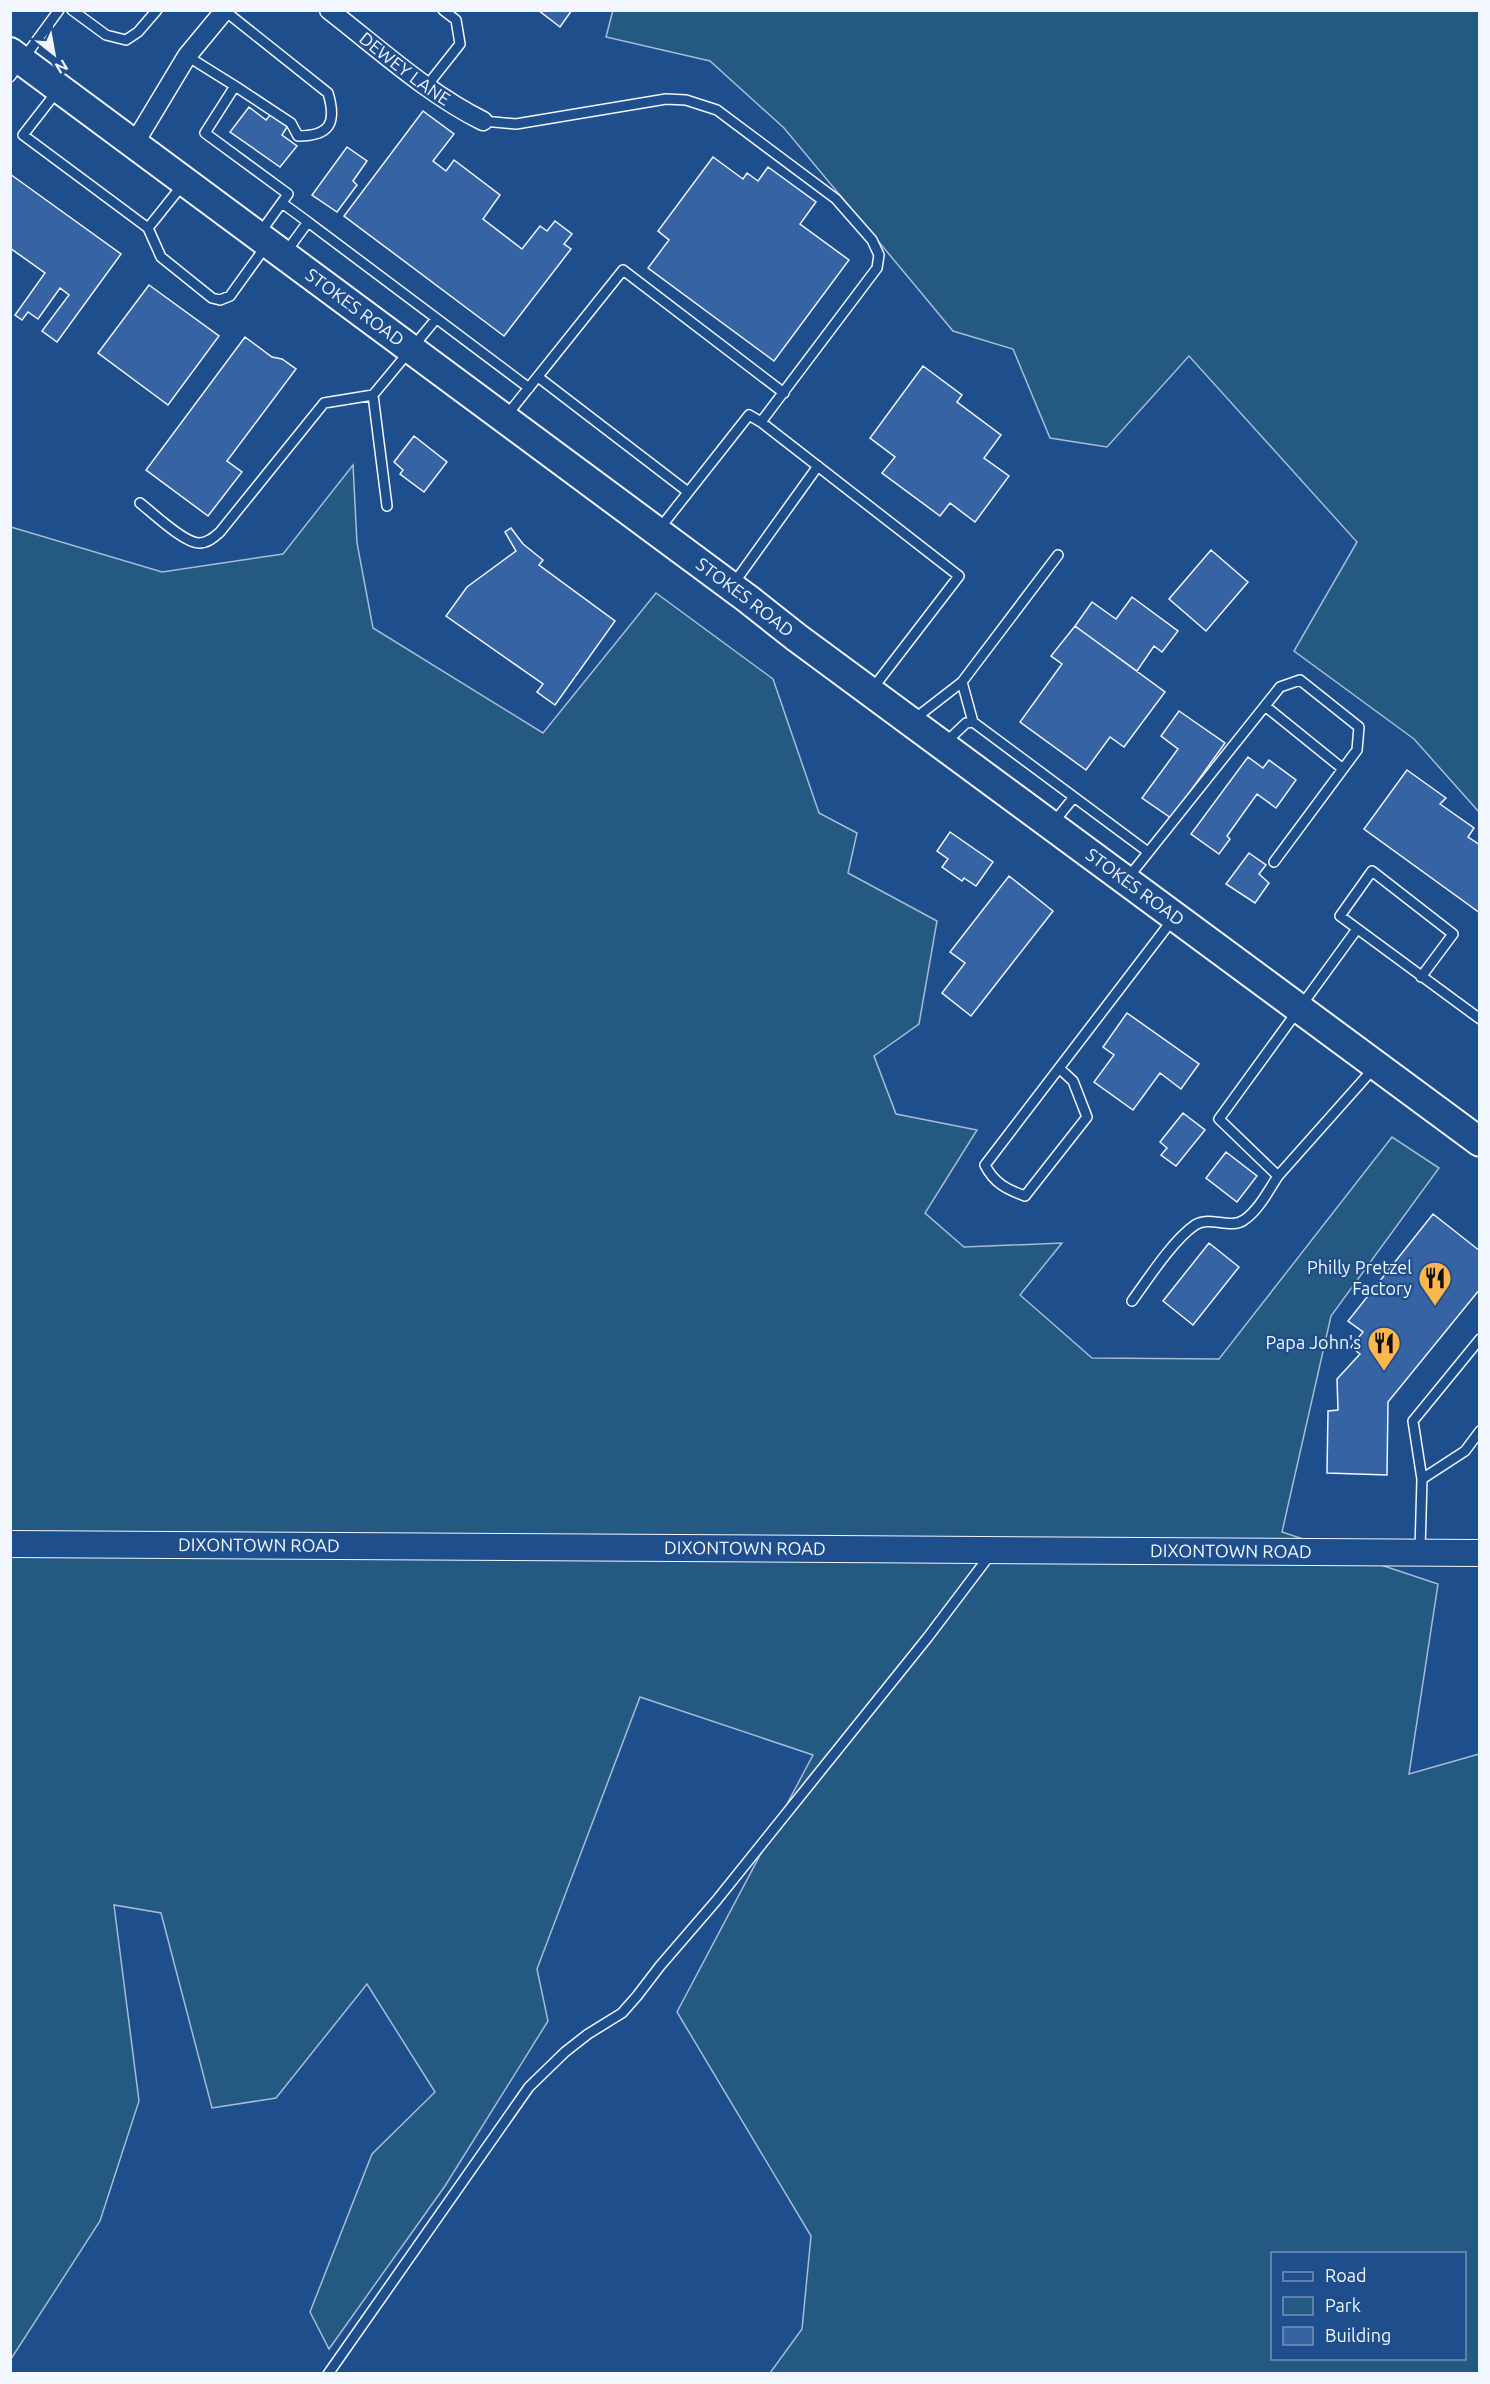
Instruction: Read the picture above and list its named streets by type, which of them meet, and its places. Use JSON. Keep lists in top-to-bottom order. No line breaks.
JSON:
{"streets":{"main road":["STOKES ROAD"],"street":["DEWEY LANE","DIXONTOWN ROAD"]},"places":{"restaurant":["Philly Pretzel Factory","Papa John's"]},"legend":["Road","Park","Building"],"north":"bottom right"}
